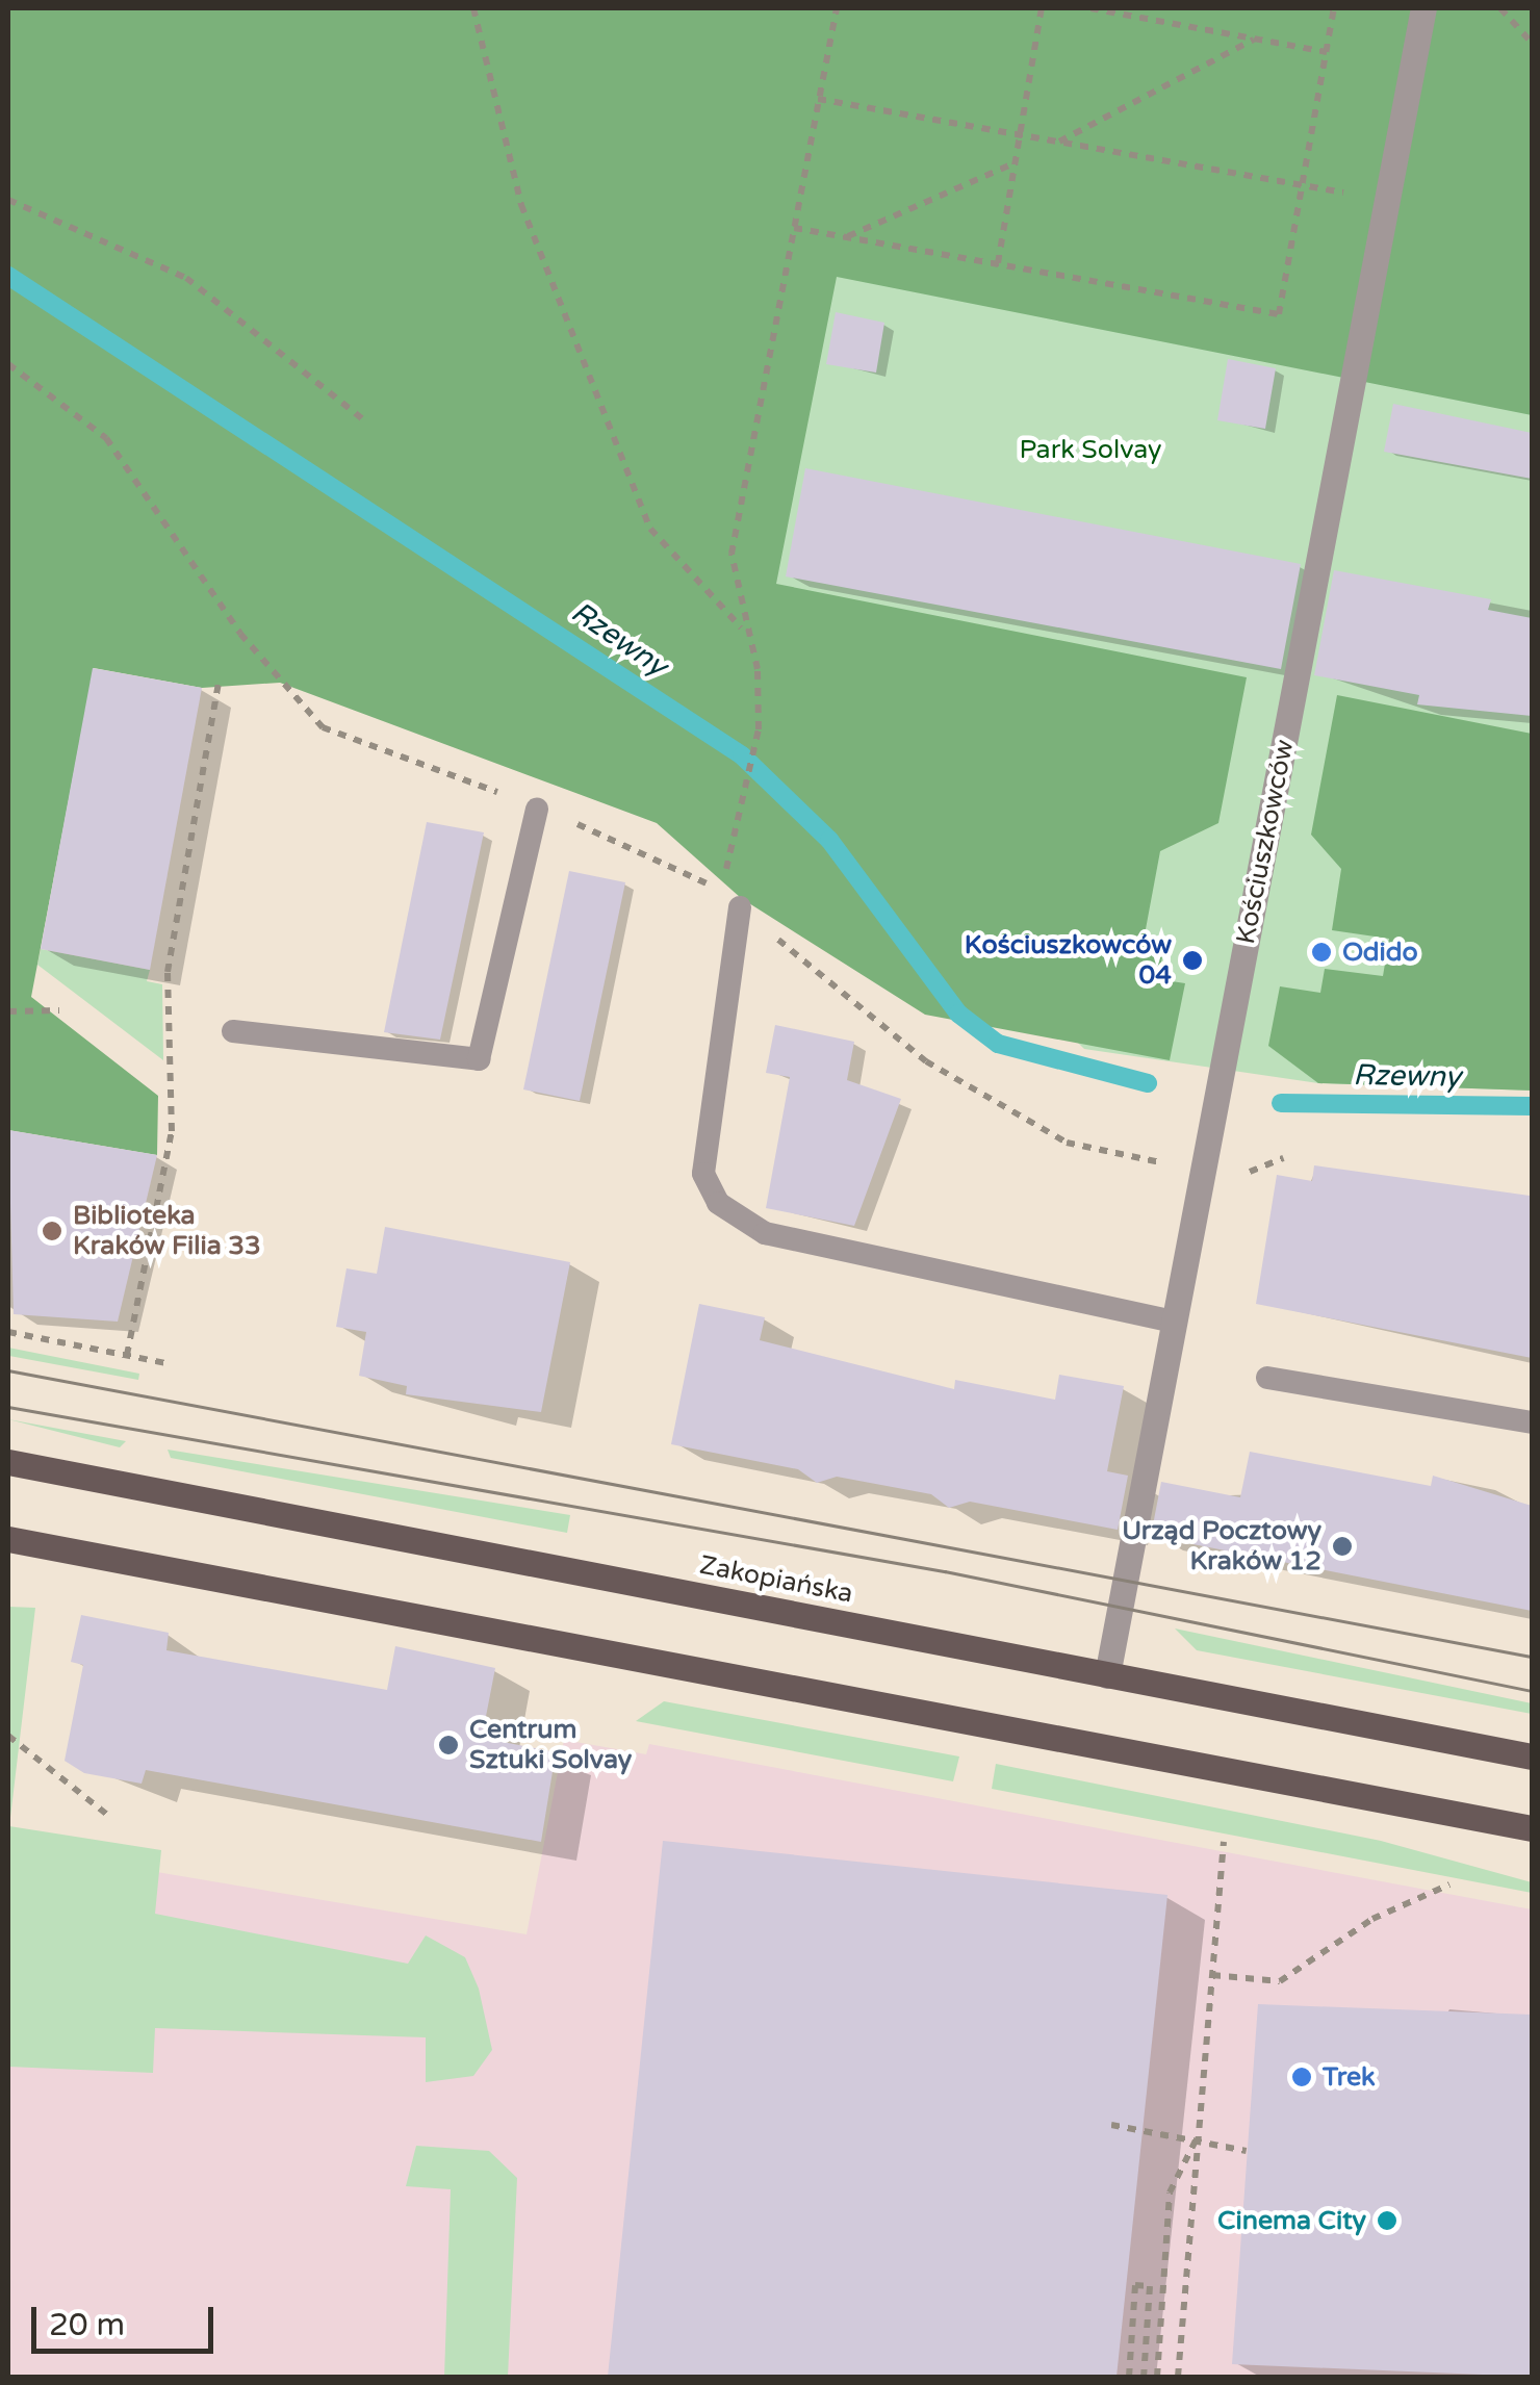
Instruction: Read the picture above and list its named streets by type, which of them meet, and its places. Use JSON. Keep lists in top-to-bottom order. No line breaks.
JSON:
{"streets":{"main road":["Zakopiańska"],"street":["Kościuszkowców"]},"crossings":[["Kościuszkowców","Zakopiańska"]],"water":["Rzewny"],"parks":["Park Solvay"],"places":["Odido","Kościuszkowców 04","Biblioteka Kraków Filia 33","Urząd Pocztowy Kraków 12","Centrum Sztuki Solvay","Trek","Cinema City"],"scale_bar":"20 m"}
